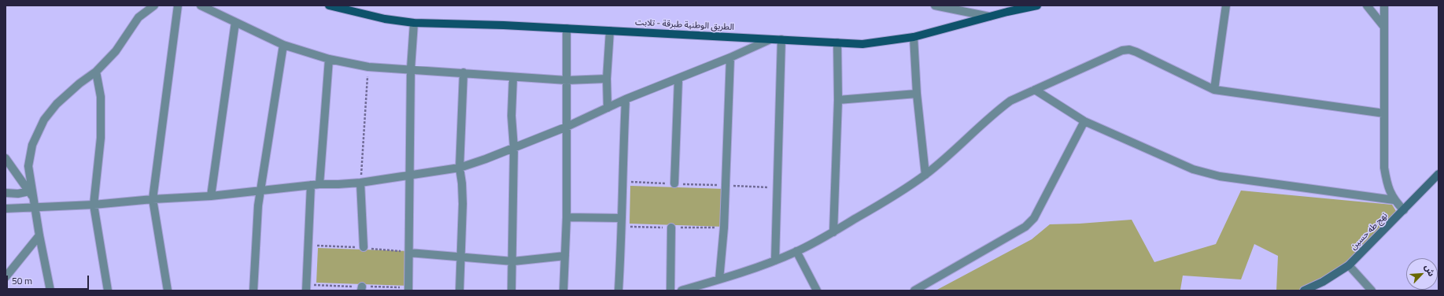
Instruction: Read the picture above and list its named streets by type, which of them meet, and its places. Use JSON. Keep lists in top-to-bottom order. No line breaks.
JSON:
{"streets":{"main road":["الطريق الوطنية طبرقة - تلابت","نهج طه حسين"]},"scale_bar":"50 m","north":"top right"}
